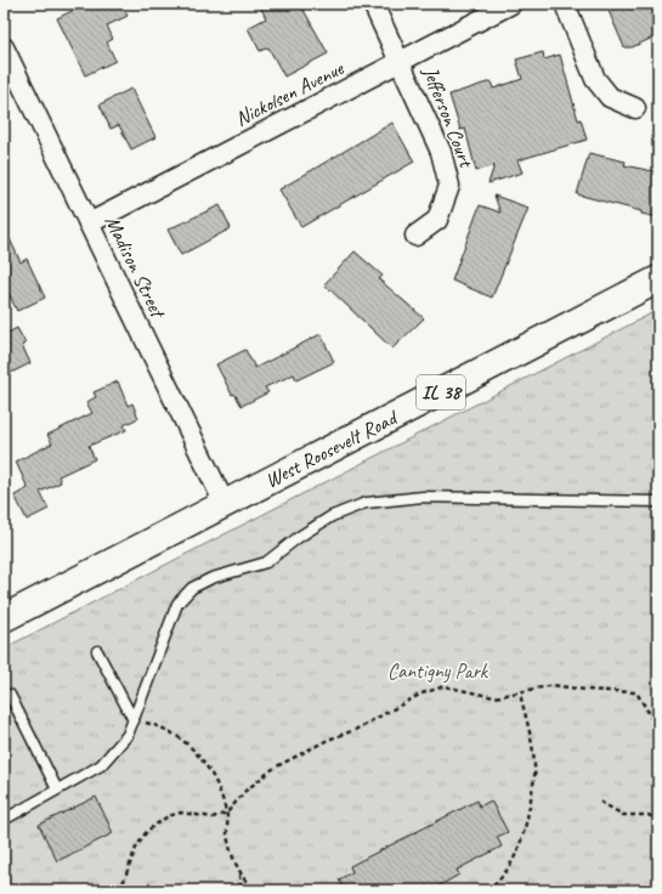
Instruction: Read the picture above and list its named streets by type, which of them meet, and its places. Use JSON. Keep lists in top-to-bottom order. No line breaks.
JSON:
{"streets":{"main road":["IL 38","West Roosevelt Road"],"street":["Nickolsen Avenue","Jefferson Court","Madison Street"]},"crossings":[["Nickolsen Avenue","Jefferson Court"],["Nickolsen Avenue","Madison Street"],["Madison Street","West Roosevelt Road"]],"parks":["Cantigny Park"]}
